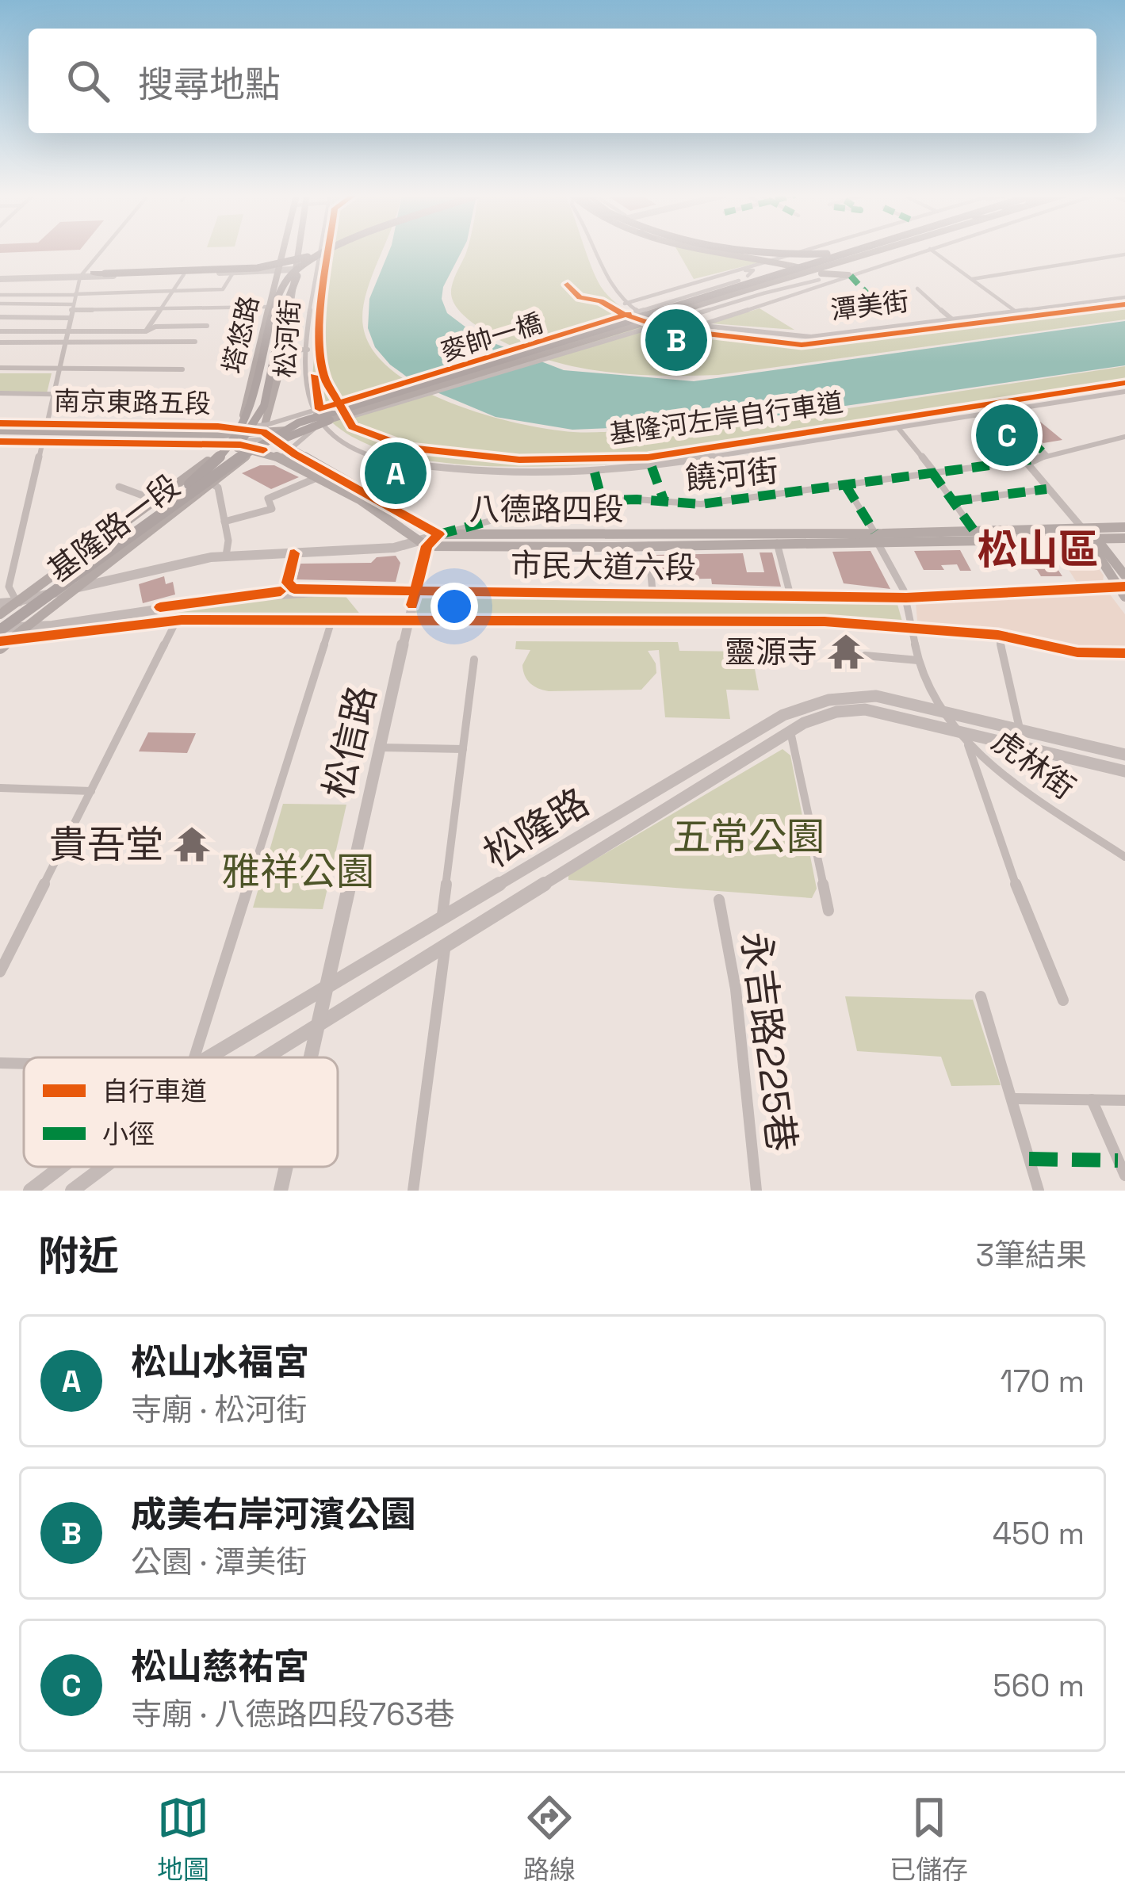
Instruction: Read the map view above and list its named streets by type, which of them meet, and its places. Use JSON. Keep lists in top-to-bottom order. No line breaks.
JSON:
{"streets":{"highway":["麥帥一橋"],"main road":["塔悠路","南京東路五段","八德路四段","基隆路一段"],"street":["潭美街","松河街","饒河街","市民大道六段","松信路","虎林街","松隆路","永吉路225巷"],"cycle path":["基隆河左岸自行車道"]},"crossings":[["塔悠路","南京東路五段"],["塔悠路","基隆路一段"],["麥帥一橋","南京東路五段"],["南京東路五段","基隆路一段"],["饒河街","八德路四段"],["八德路四段","基隆路一段"],["八德路四段","松信路"],["八德路四段","虎林街"],["基隆路一段","市民大道六段"],["市民大道六段","松信路"],["市民大道六段","虎林街"],["松信路","松隆路"],["虎林街","松隆路"]],"districts":["松山區"],"parks":["五常公園","雅祥公園"],"places":{"temple":["靈源寺","貴吾堂"]},"legend":["自行車道","小徑"],"page":{"search":"搜尋地點","pins":["B","C","A"],"heading":["附近","3筆結果"],"list":[{"mark":"A","name":"松山水福宮","note":"寺廟 · 松河街","value":"170 m"},{"mark":"B","name":"成美右岸河濱公園","note":"公園 · 潭美街","value":"450 m"},{"mark":"C","name":"松山慈祐宮","note":"寺廟 · 八德路四段763巷","value":"560 m"}],"nav":["地圖","路線","已儲存"]}}
